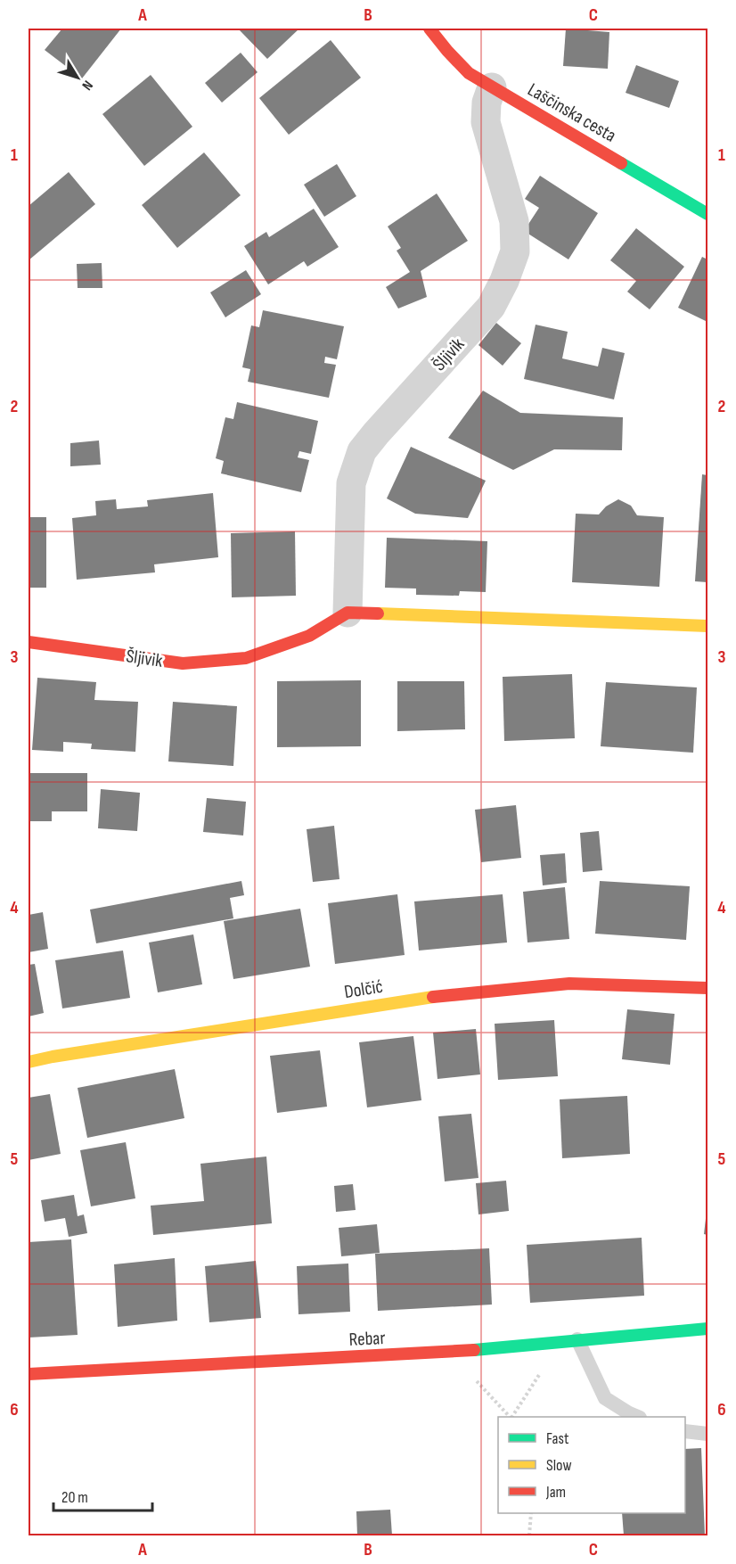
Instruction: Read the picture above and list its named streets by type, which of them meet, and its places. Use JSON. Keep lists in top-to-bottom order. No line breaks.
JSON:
{"streets":{"street":["Laščinska cesta","Šljivik","Dolčić","Rebar"]},"crossings":[["Laščinska cesta","Šljivik"]],"legend":["Fast","Slow","Jam"],"scale_bar":"20 m","north":"bottom right","grid":{"columns":["A","B","C"],"rows":["1","2","3","4","5","6"]}}
